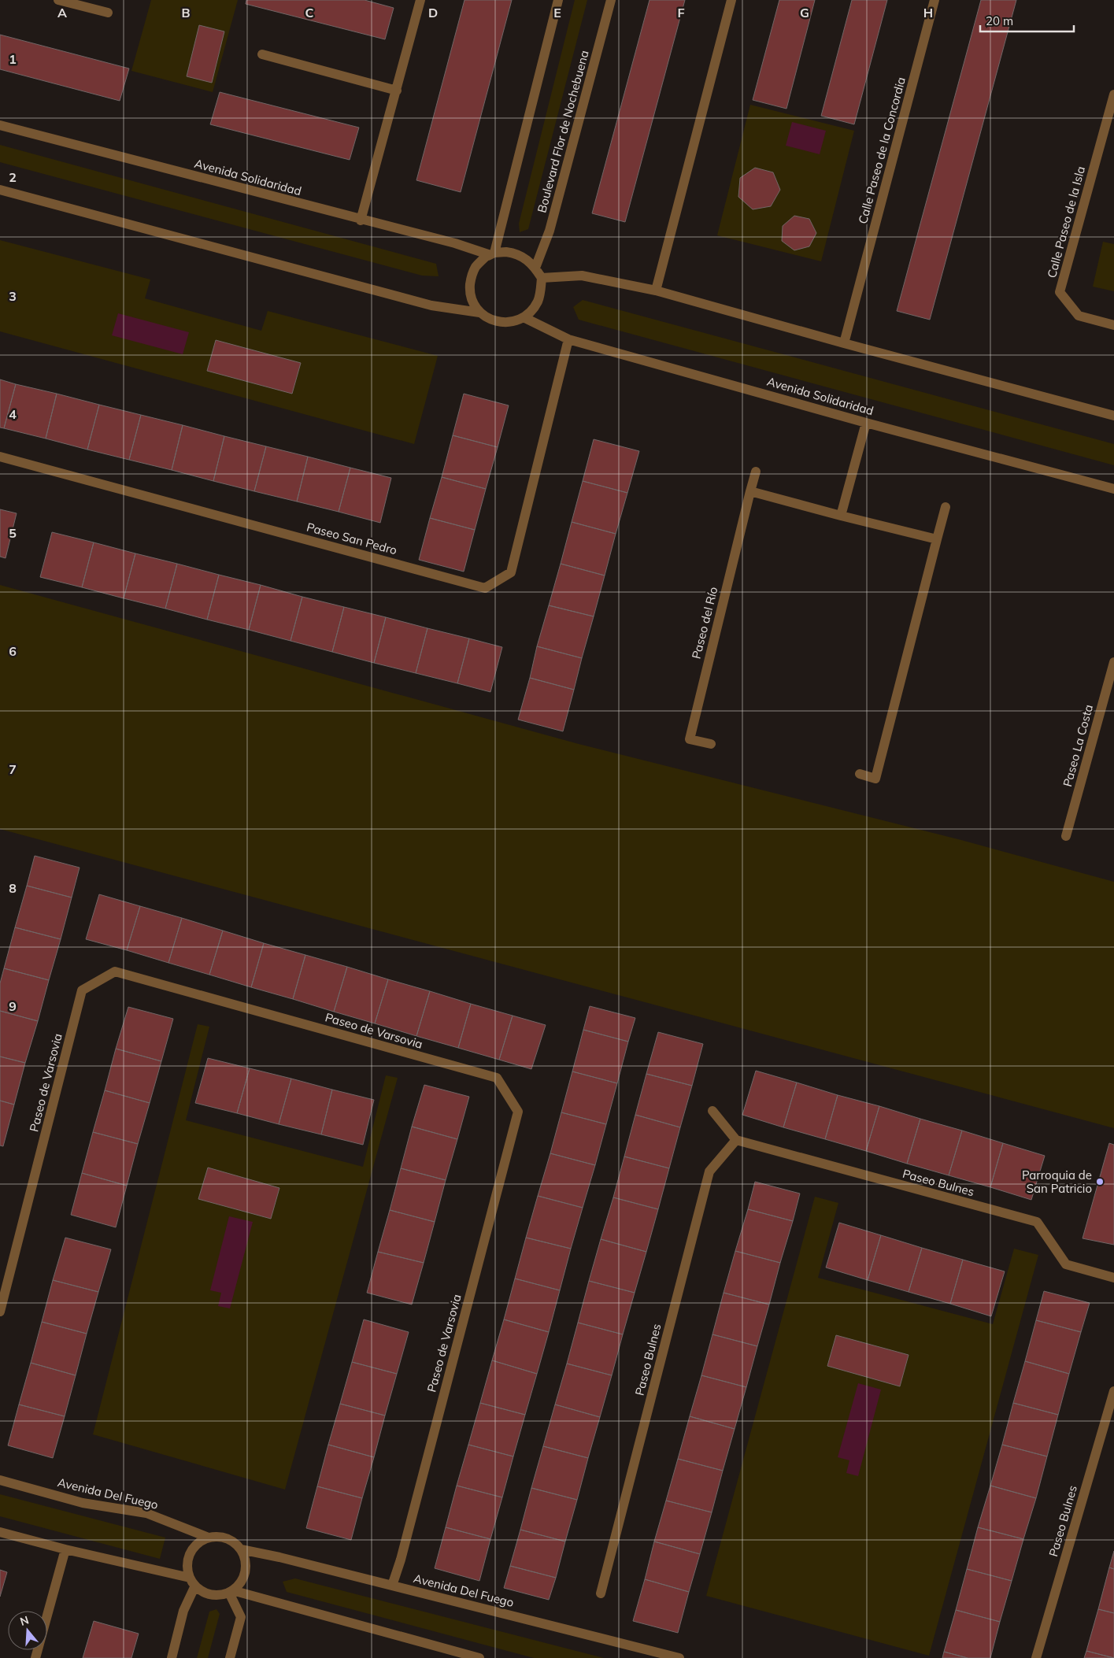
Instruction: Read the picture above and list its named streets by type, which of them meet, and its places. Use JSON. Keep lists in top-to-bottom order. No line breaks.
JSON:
{"streets":{"street":["Boulevard Flor de Nochebuena","Calle Paseo de la Concordia","Avenida Solidaridad","Calle Paseo de la Isla","Paseo San Pedro","Paseo del Río","Paseo La Costa","Paseo de Varsovia","Paseo Bulnes","Avenida Del Fuego"]},"crossings":[["Boulevard Flor de Nochebuena","Avenida Solidaridad"],["Avenida Solidaridad","Paseo San Pedro"],["Paseo de Varsovia","Avenida Del Fuego"]],"places":["Parroquia de San Patricio"],"scale_bar":"20 m","north":"top","grid":{"columns":["A","B","C","D","E","F","G","H"],"rows":["1","2","3","4","5","6","7","8","9"]}}
